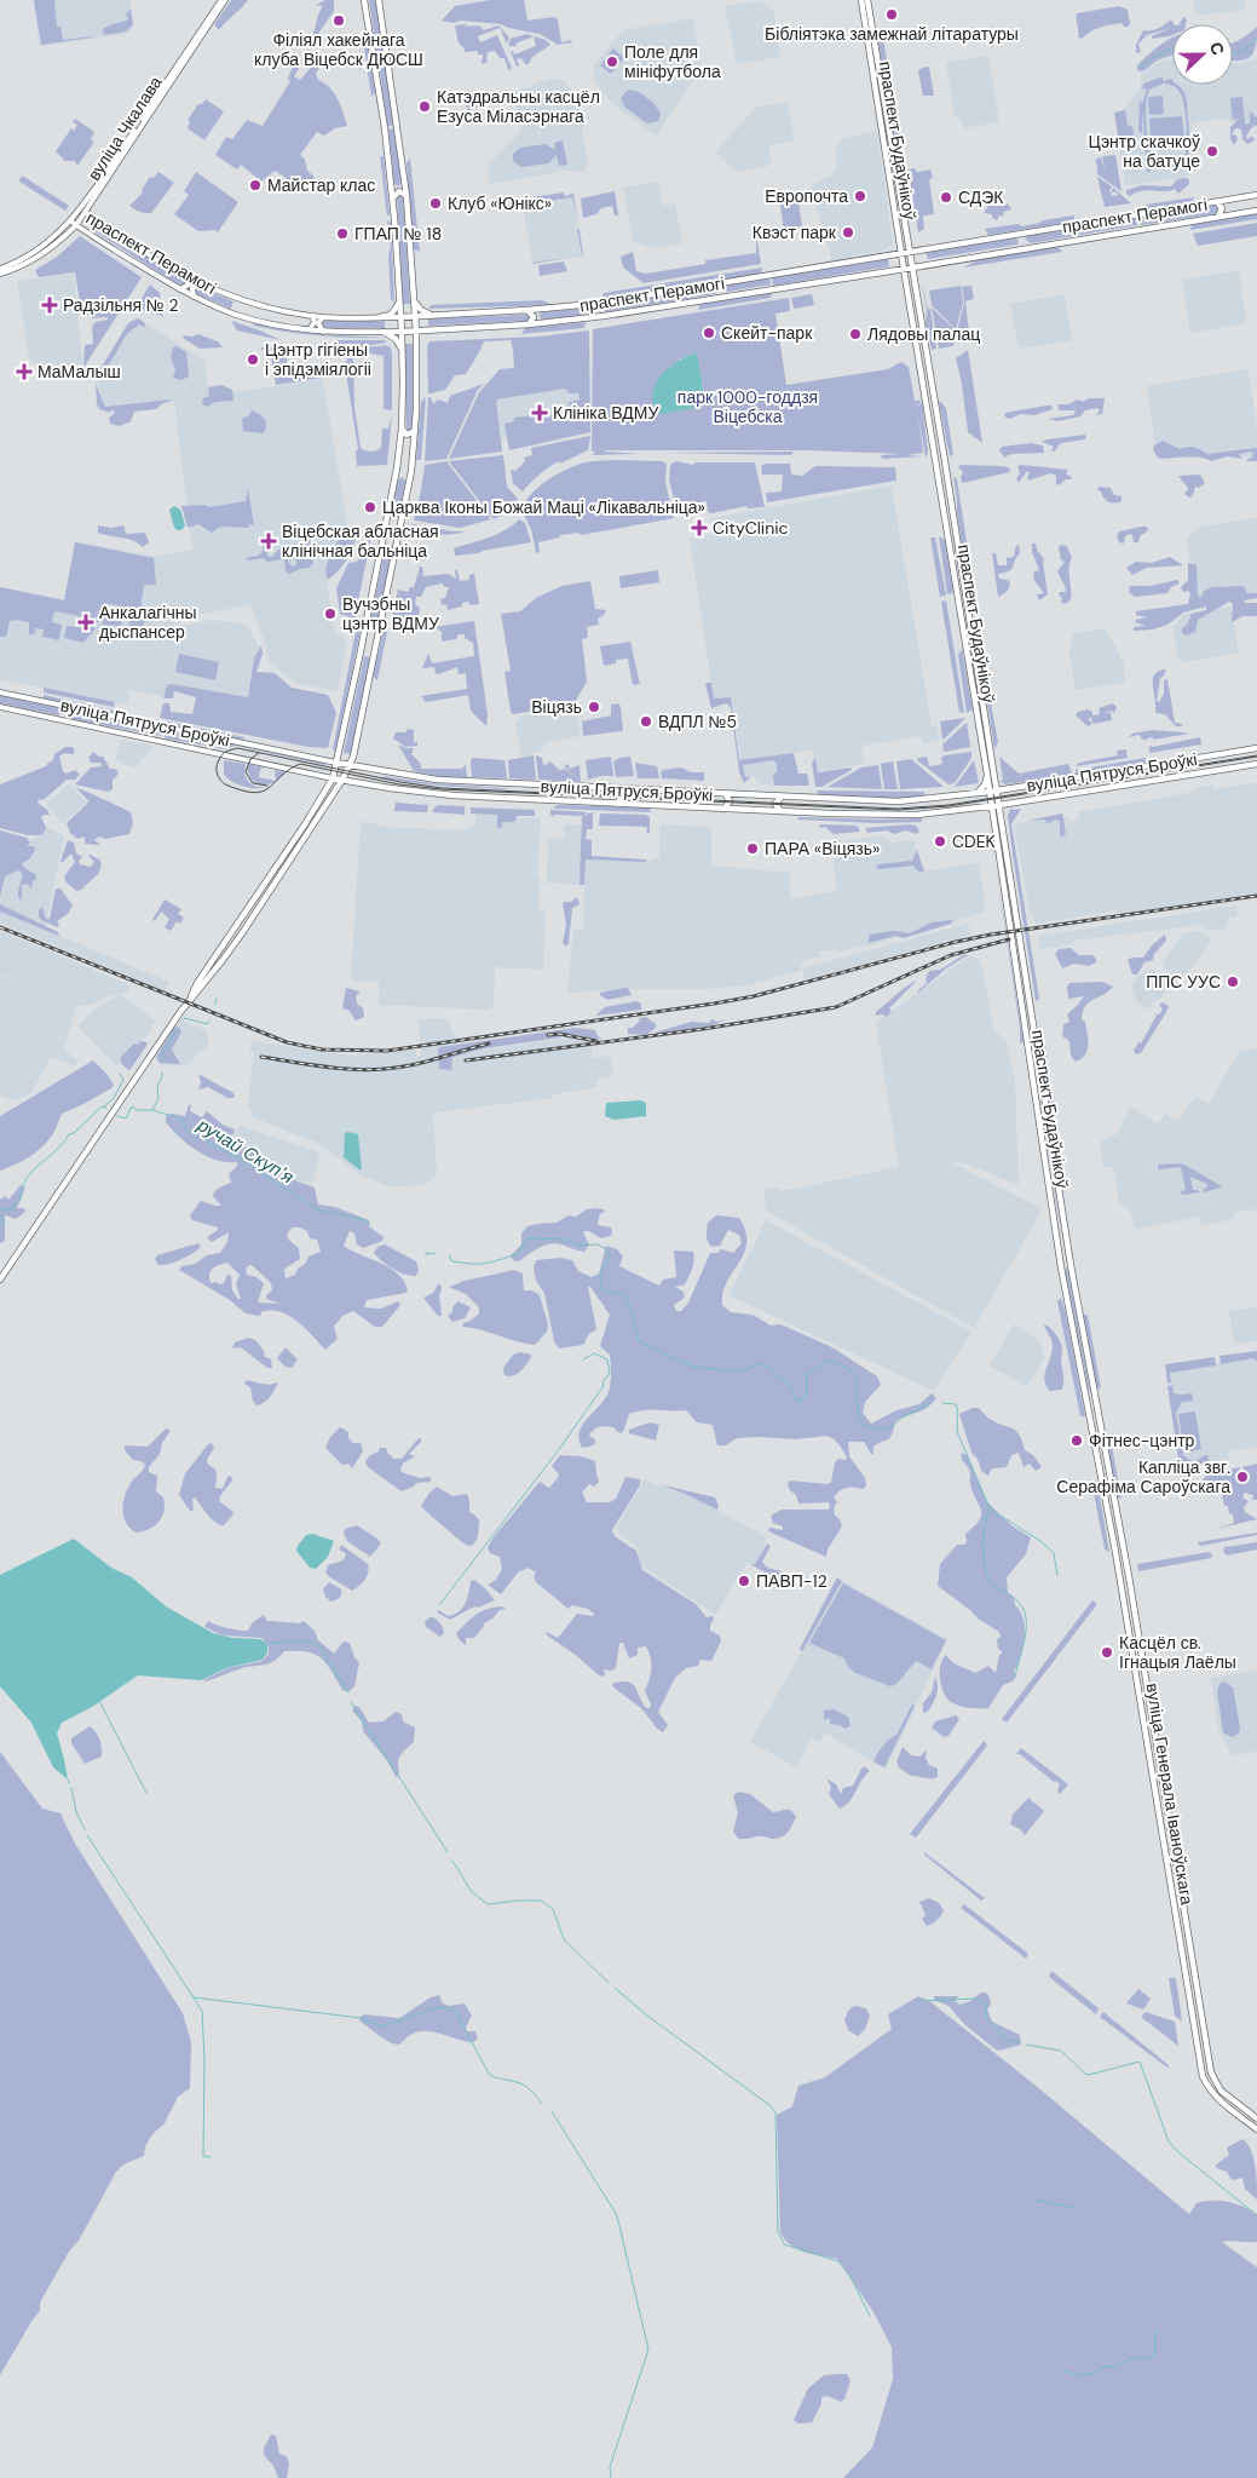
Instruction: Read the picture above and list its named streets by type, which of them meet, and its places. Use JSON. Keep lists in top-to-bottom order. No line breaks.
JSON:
{"streets":{"main road":["вуліца Чкалава","праспект Будаўнікоў","праспект Перамогі","вуліца Пятруся Броўкі","вуліца Генерала Іваноўскага"]},"crossings":[["вуліца Чкалава","праспект Перамогі"],["праспект Будаўнікоў","праспект Перамогі"],["праспект Будаўнікоў","вуліца Пятруся Броўкі"],["праспект Будаўнікоў","вуліца Генерала Іваноўскага"]],"water":["ручай Скупʼя"],"parks":["парк 1000-годдзя Віцебска"],"places":{"other":["Бібліятэка замежнай літаратуры","Філіял хакейнага клуба Віцебск ДЮСШ","Поле для мініфутбола","Катэдральны касцёл Езуса Міласэрнага","Цэнтр скачкоў на батуце","Майстар клас","Европочта","СДЭК","Клуб «Юнікс»","Квэст парк","ГПАП № 18","Скейт-парк","Лядовы палац","Цэнтр гігіены і эпідэміялогіі","Царква Іконы Божай Маці «Лікавальніца»","Вучэбны цэнтр ВДМУ","Віцязь","ВДПЛ №5","CDEK","ПАРА «Віцязь»","ППС УУС","Фітнес-цэнтр","Капліца звг. Серафіма Сароўскага","ПАВП-12","Касцёл св. Ігнацыя Лаёлы"],"health":["Радзільня № 2","МаМалыш","Клініка ВДМУ","CityClinic","Віцебская абласная клінічная бальніца","Анкалагічны дыспансер"]},"north":"right"}
